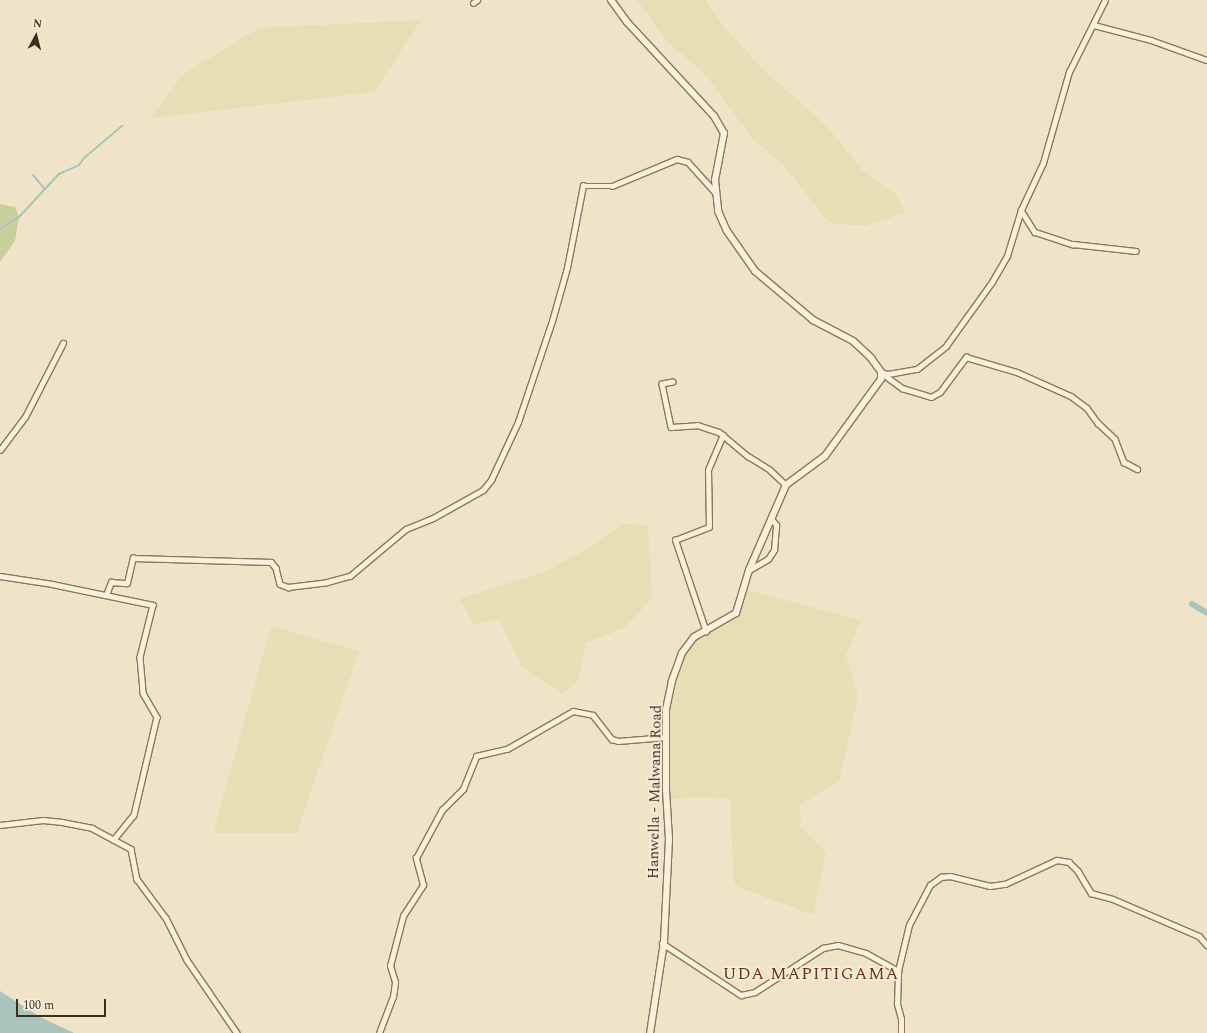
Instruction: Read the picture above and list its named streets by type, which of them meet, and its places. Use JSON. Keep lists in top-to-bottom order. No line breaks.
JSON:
{"streets":{"street":["Hanwella - Malwana Road"]},"districts":["UDA MAPITIGAMA"],"scale_bar":"100 m","north":"top"}
